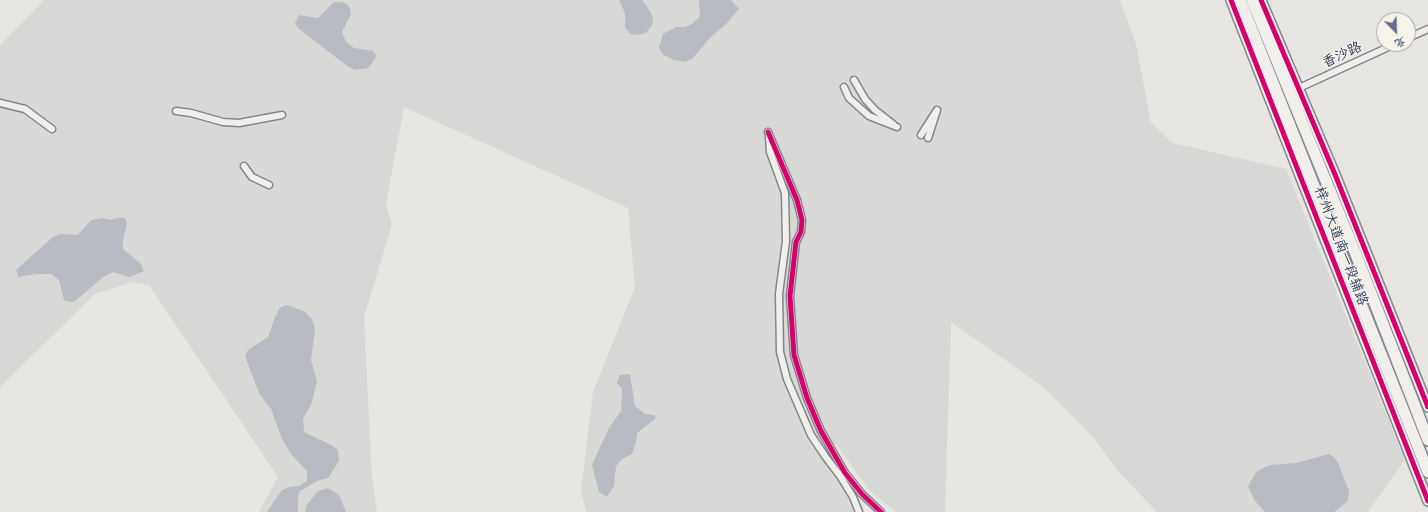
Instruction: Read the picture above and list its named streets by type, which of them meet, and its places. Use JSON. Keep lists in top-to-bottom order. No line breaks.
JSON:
{"streets":{"main road":["梓州大道南一段辅路"],"street":["香沙路"]},"crossings":[["香沙路","梓州大道南一段辅路"]],"north":"bottom right"}
